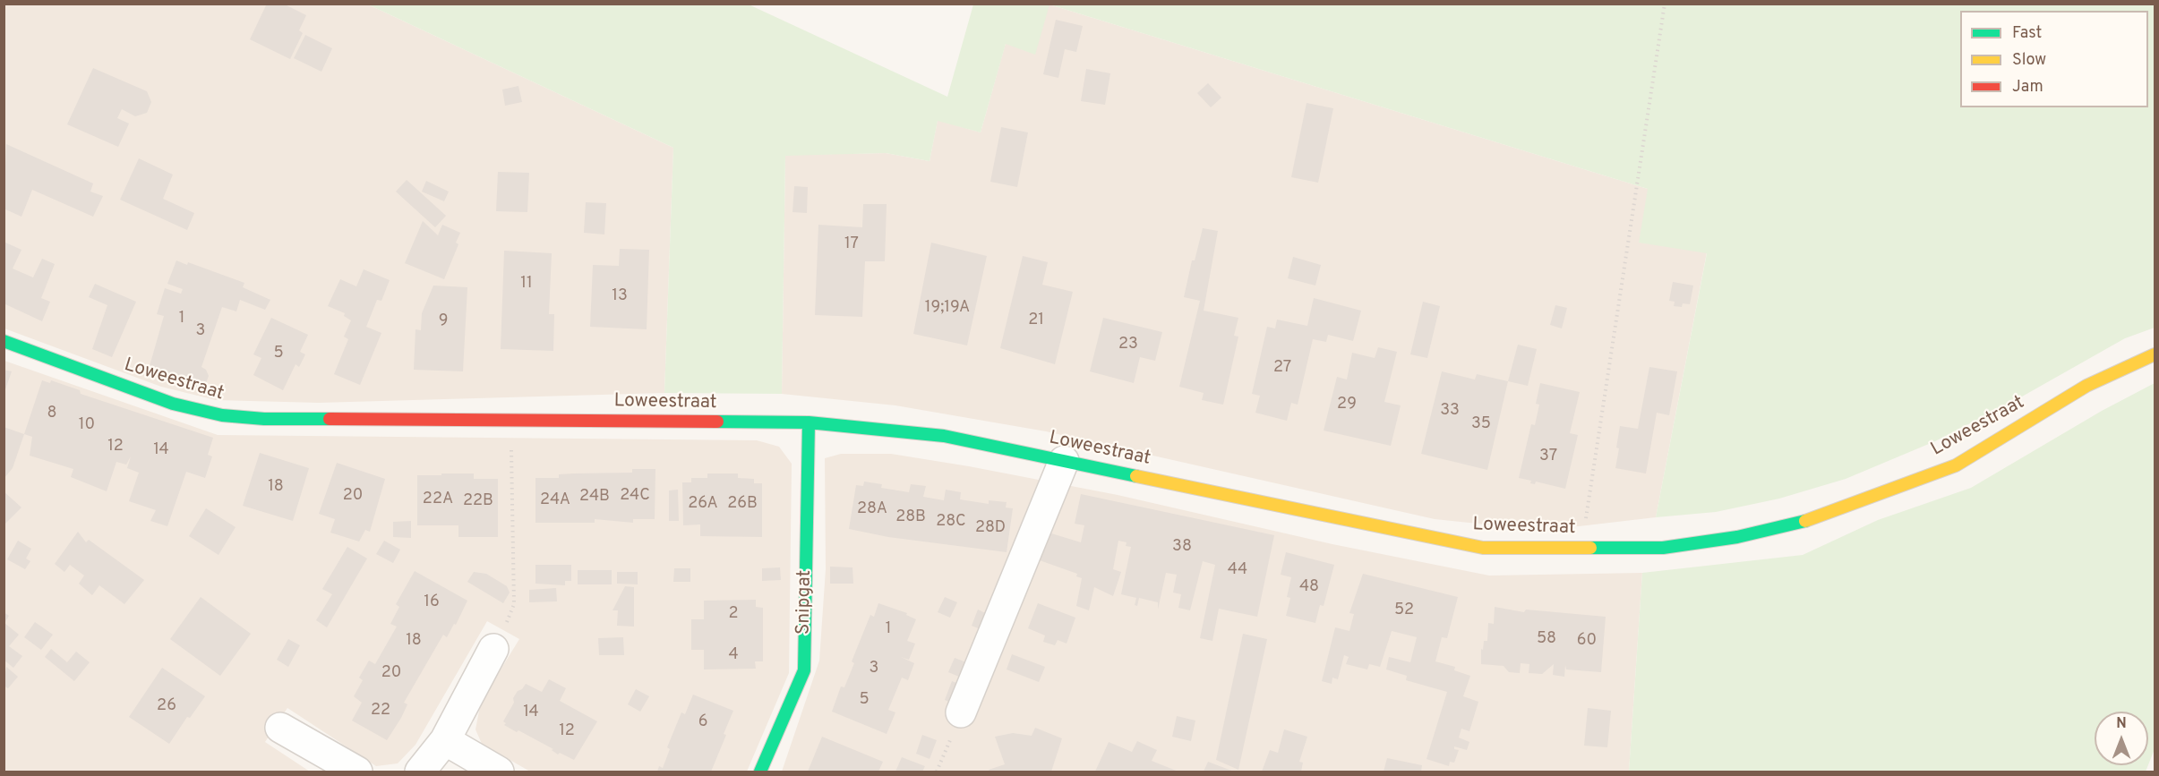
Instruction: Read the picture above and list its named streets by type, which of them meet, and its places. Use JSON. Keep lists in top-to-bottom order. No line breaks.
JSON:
{"streets":{"street":["Loweestraat","Snipgat"]},"crossings":[["Loweestraat","Snipgat"]],"house_numbers":["17","11","13","19;19A","1","21","9","3","23","5","27","29","33","8","35","10","12","14","37","18","20","24C","24B","22A","24A","22B","26A","26B","28A","28B","28C","28D","38","44","48","16","52","2","1","58","18","60","4","3","20","5","26","22","14","6","12"],"legend":["Fast","Slow","Jam"],"north":"top"}
